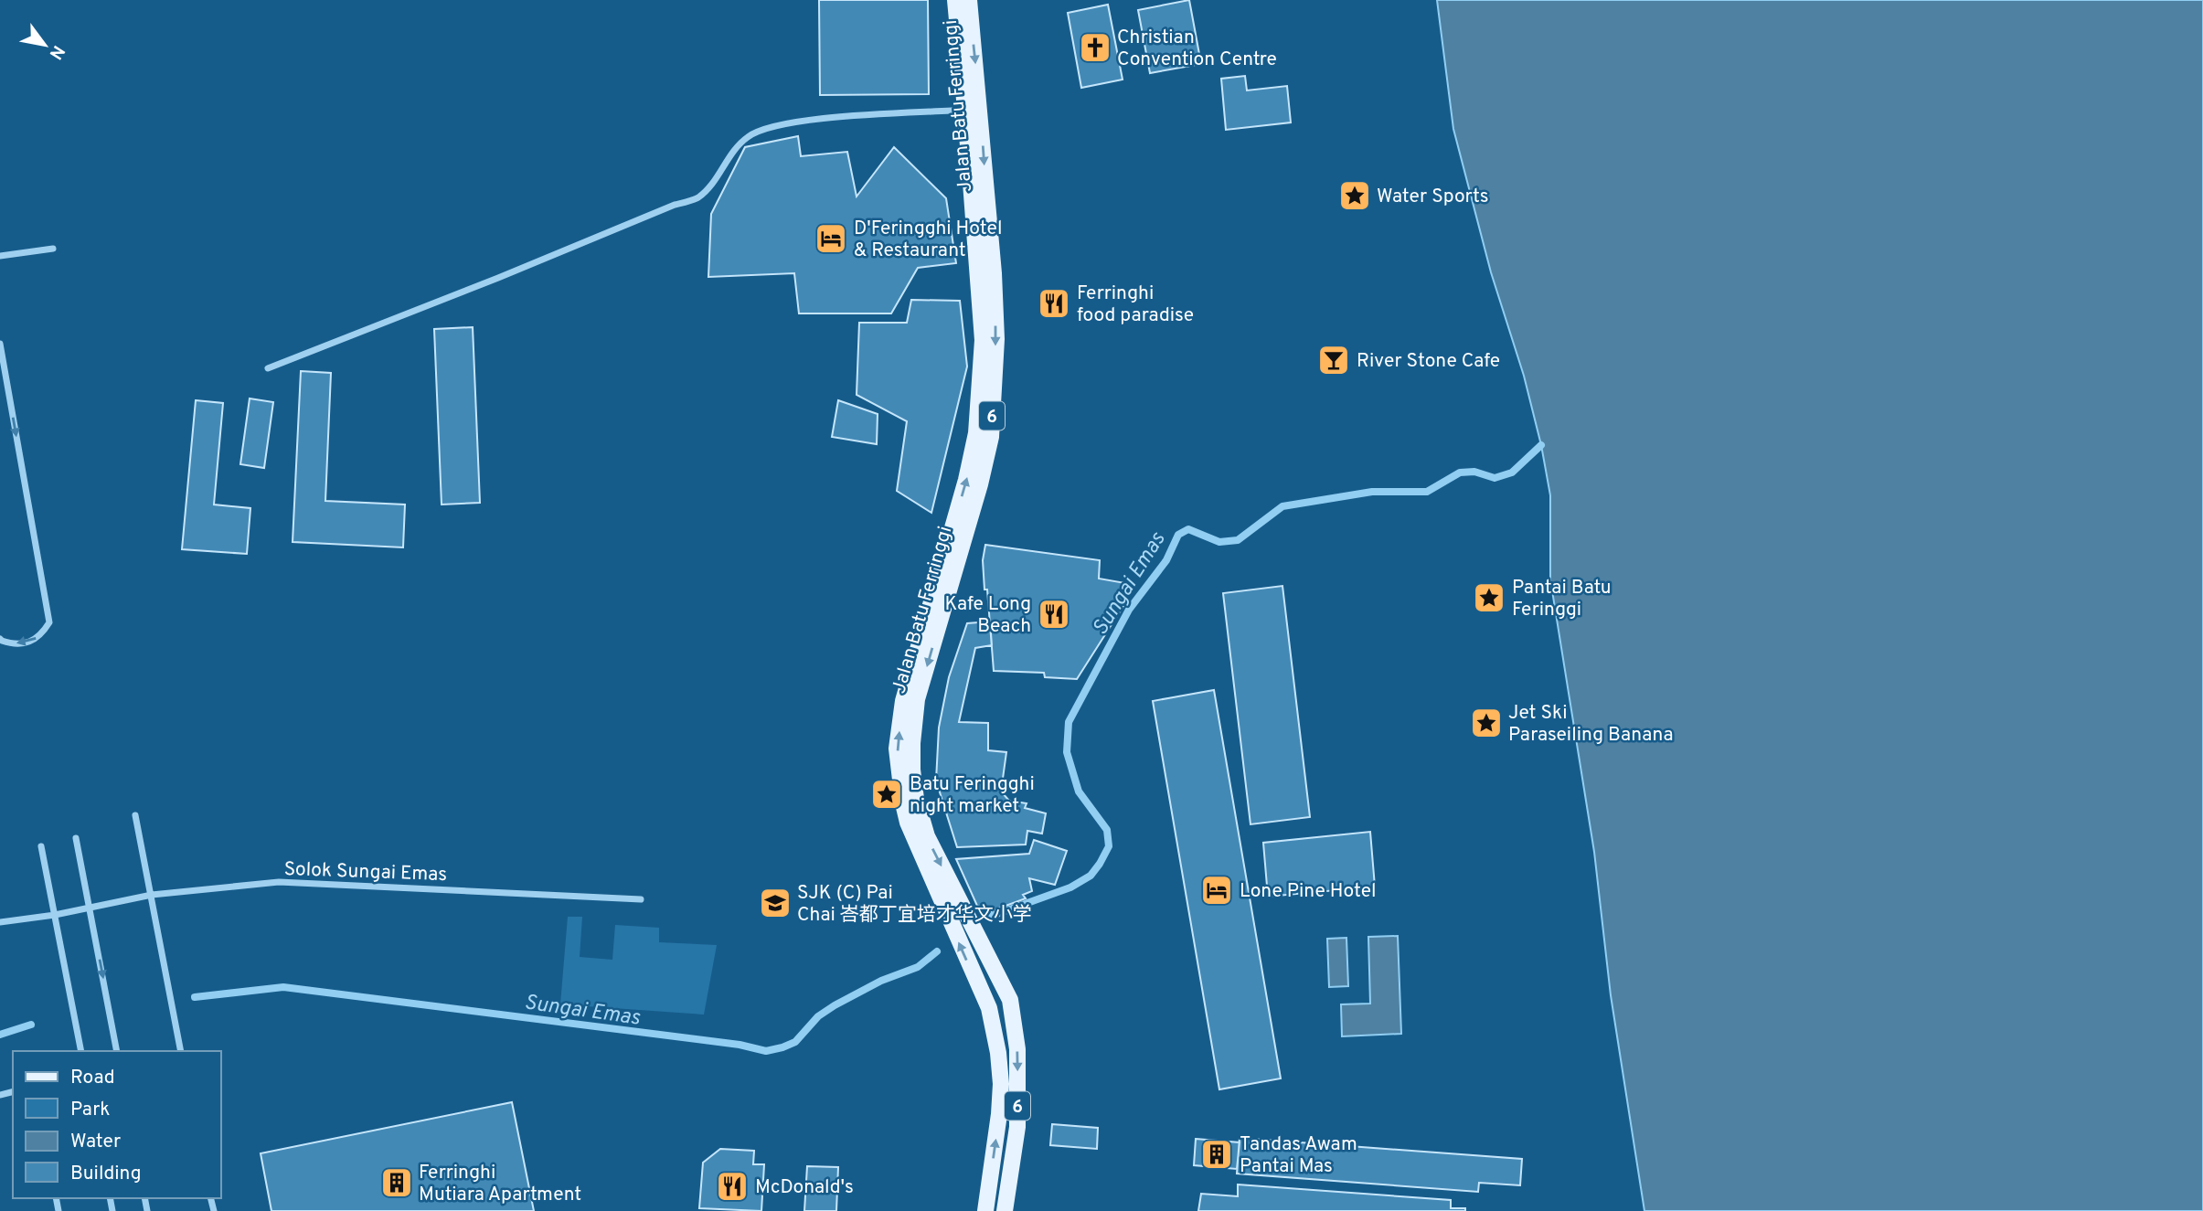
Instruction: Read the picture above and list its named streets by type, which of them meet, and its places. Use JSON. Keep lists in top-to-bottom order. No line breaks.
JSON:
{"streets":{"main road":["Jalan Batu Ferringgi","6"],"street":["Solok Sungai Emas"]},"water":["Sungai Emas"],"places":{"church":["Christian Convention Centre"],"place":["Water Sports","Pantai Batu Feringgi","Jet Ski Paraseiling Banana","Batu Feringghi night market"],"hotel":["D'Feringghi Hotel & Restaurant","Lone Pine Hotel"],"restaurant":["Ferringhi food paradise","Kafe Long Beach","McDonald's"],"bar":["River Stone Cafe"],"school or university":["SJK (C) Pai Chai 峇都丁宜培才华文小学"],"building":["Tandas Awam Pantai Mas","Ferringhi Mutiara Apartment"]},"legend":["Road","Park","Water","Building"],"north":"bottom right"}
